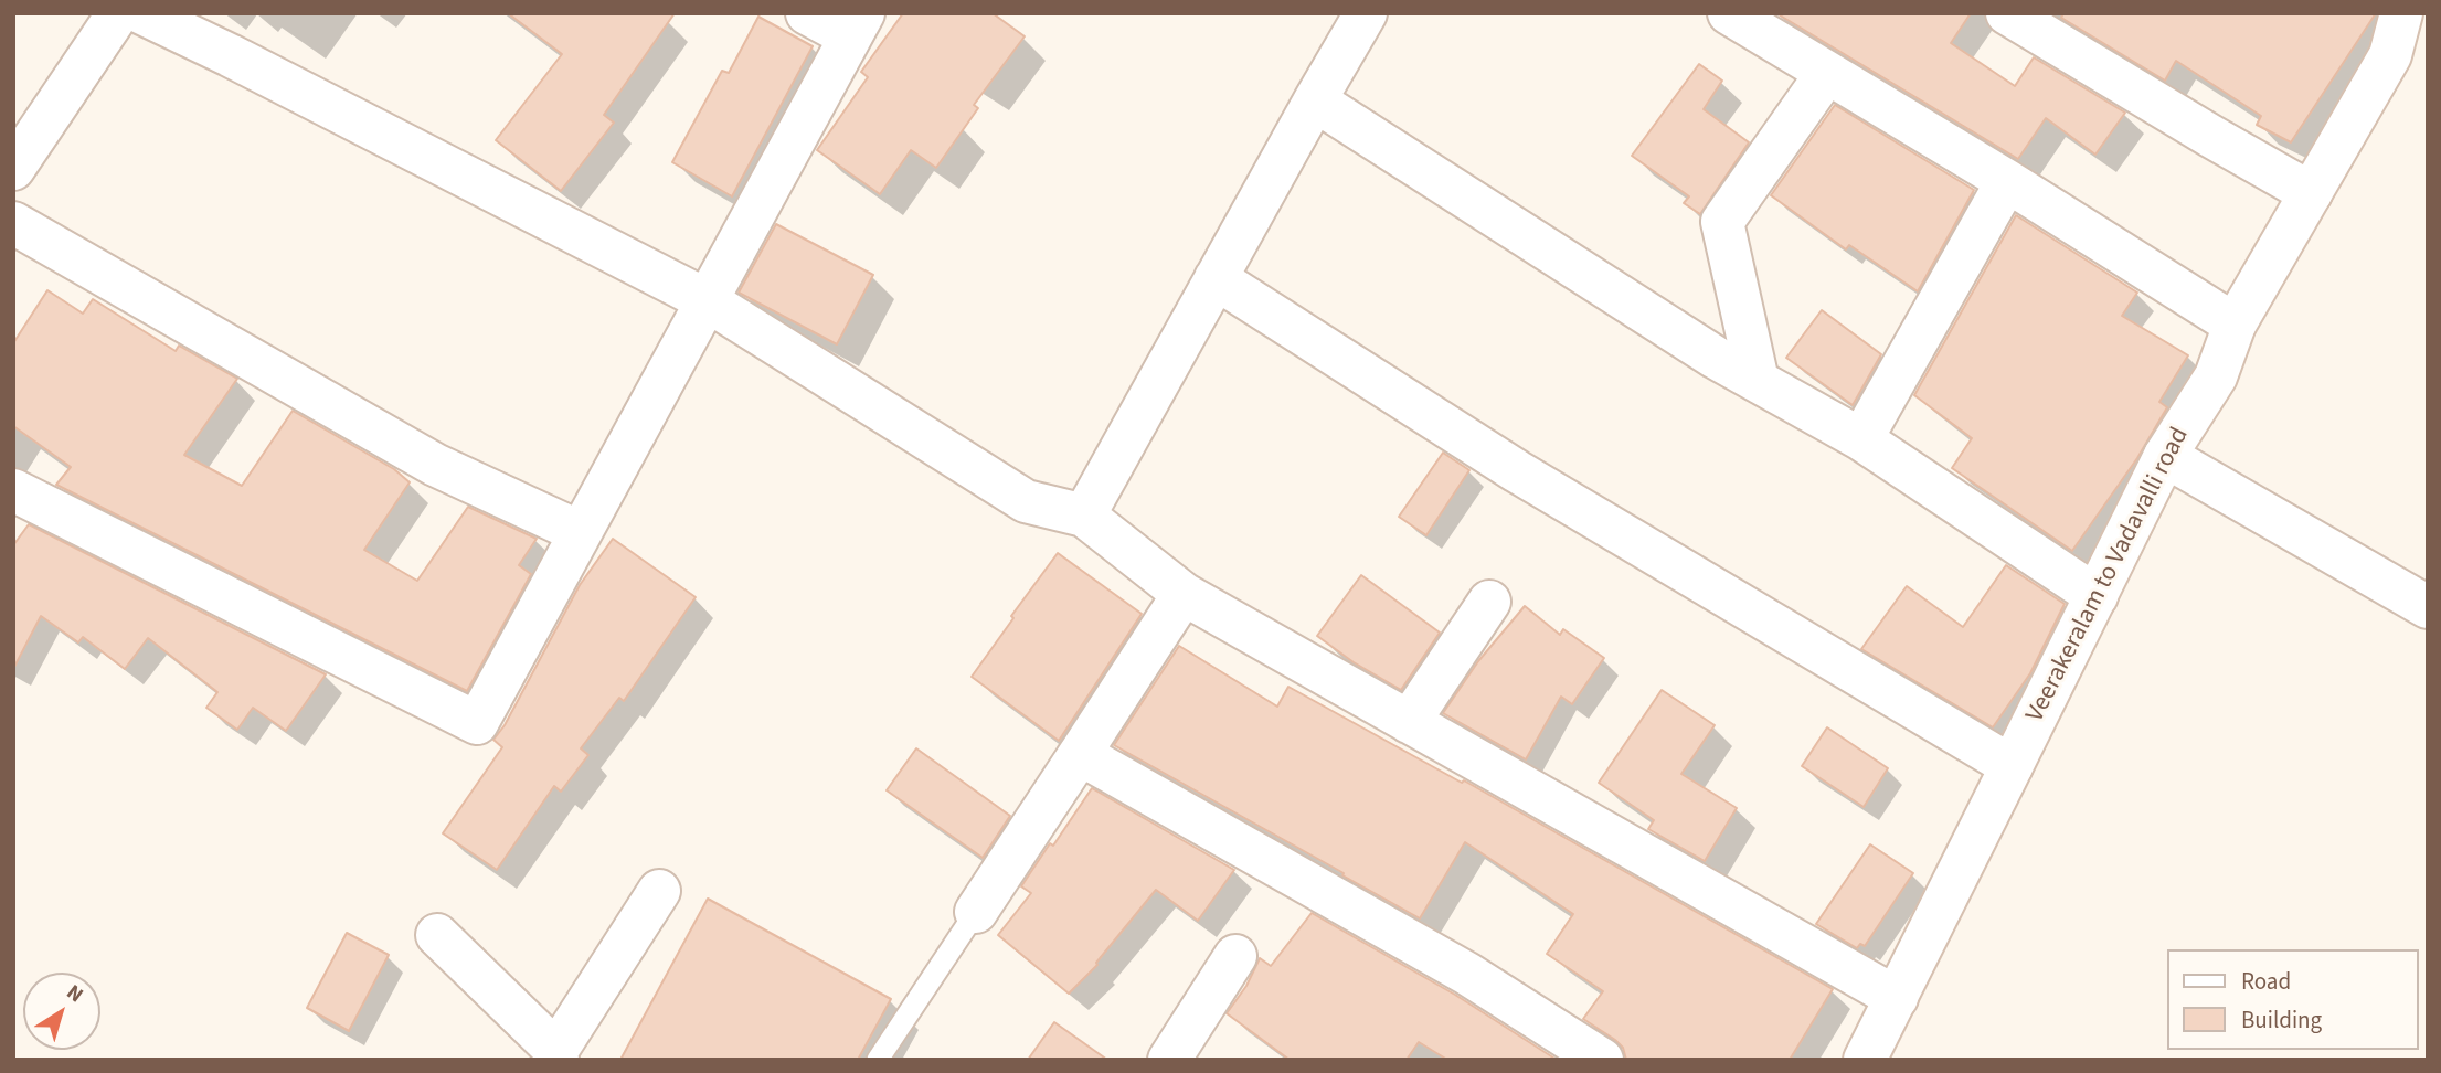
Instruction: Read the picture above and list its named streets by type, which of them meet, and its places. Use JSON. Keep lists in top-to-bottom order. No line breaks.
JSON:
{"streets":{"street":["Veerakeralam to Vadavalli road"]},"legend":["Road","Building"],"north":"top right"}
